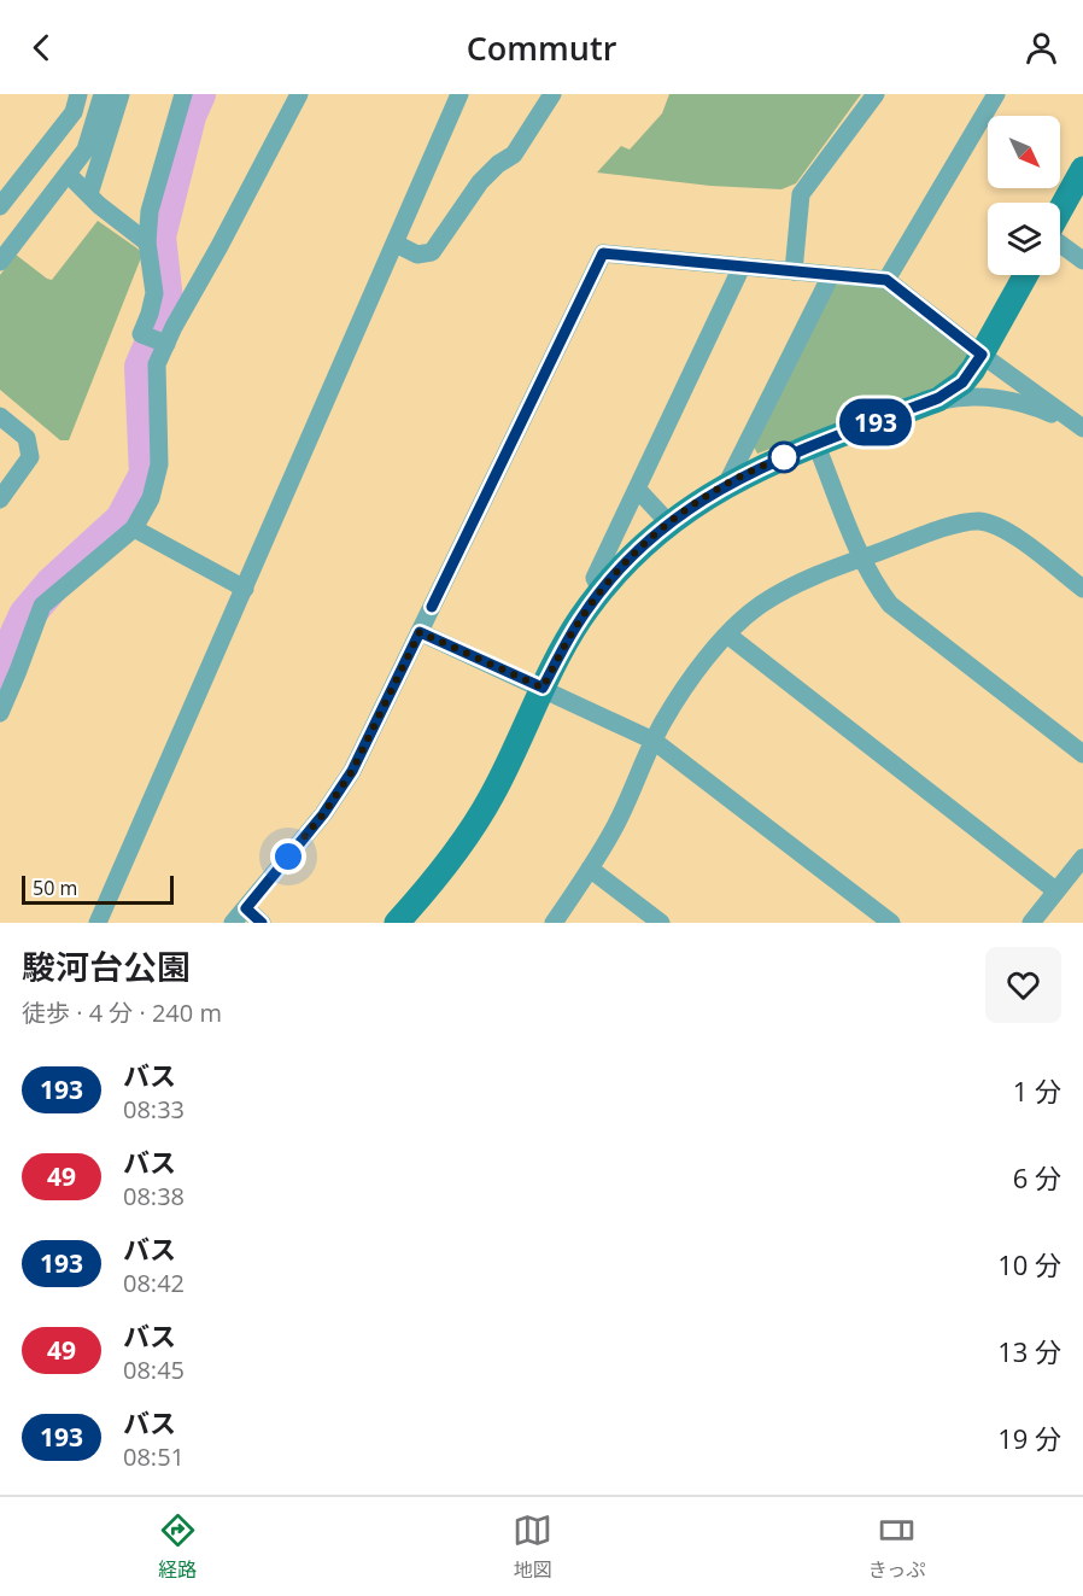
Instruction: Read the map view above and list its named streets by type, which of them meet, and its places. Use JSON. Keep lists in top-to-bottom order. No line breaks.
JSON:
{"lines":["bus line 193"],"scale_bar":"50 m","north":"bottom right","page":{"header":"Commutr","on_map":"193","scale":"50 m","heading":["駿河台公園","徒歩 · 4 分 · 240 m"],"list":[{"mark":"193","name":"バス","note":"08:33","value":"1 分"},{"mark":"49","name":"バス","note":"08:38","value":"6 分"},{"mark":"193","name":"バス","note":"08:42","value":"10 分"},{"mark":"49","name":"バス","note":"08:45","value":"13 分"},{"mark":"193","name":"バス","note":"08:51","value":"19 分"}],"tabs":["経路","地図","きっぷ"]}}
